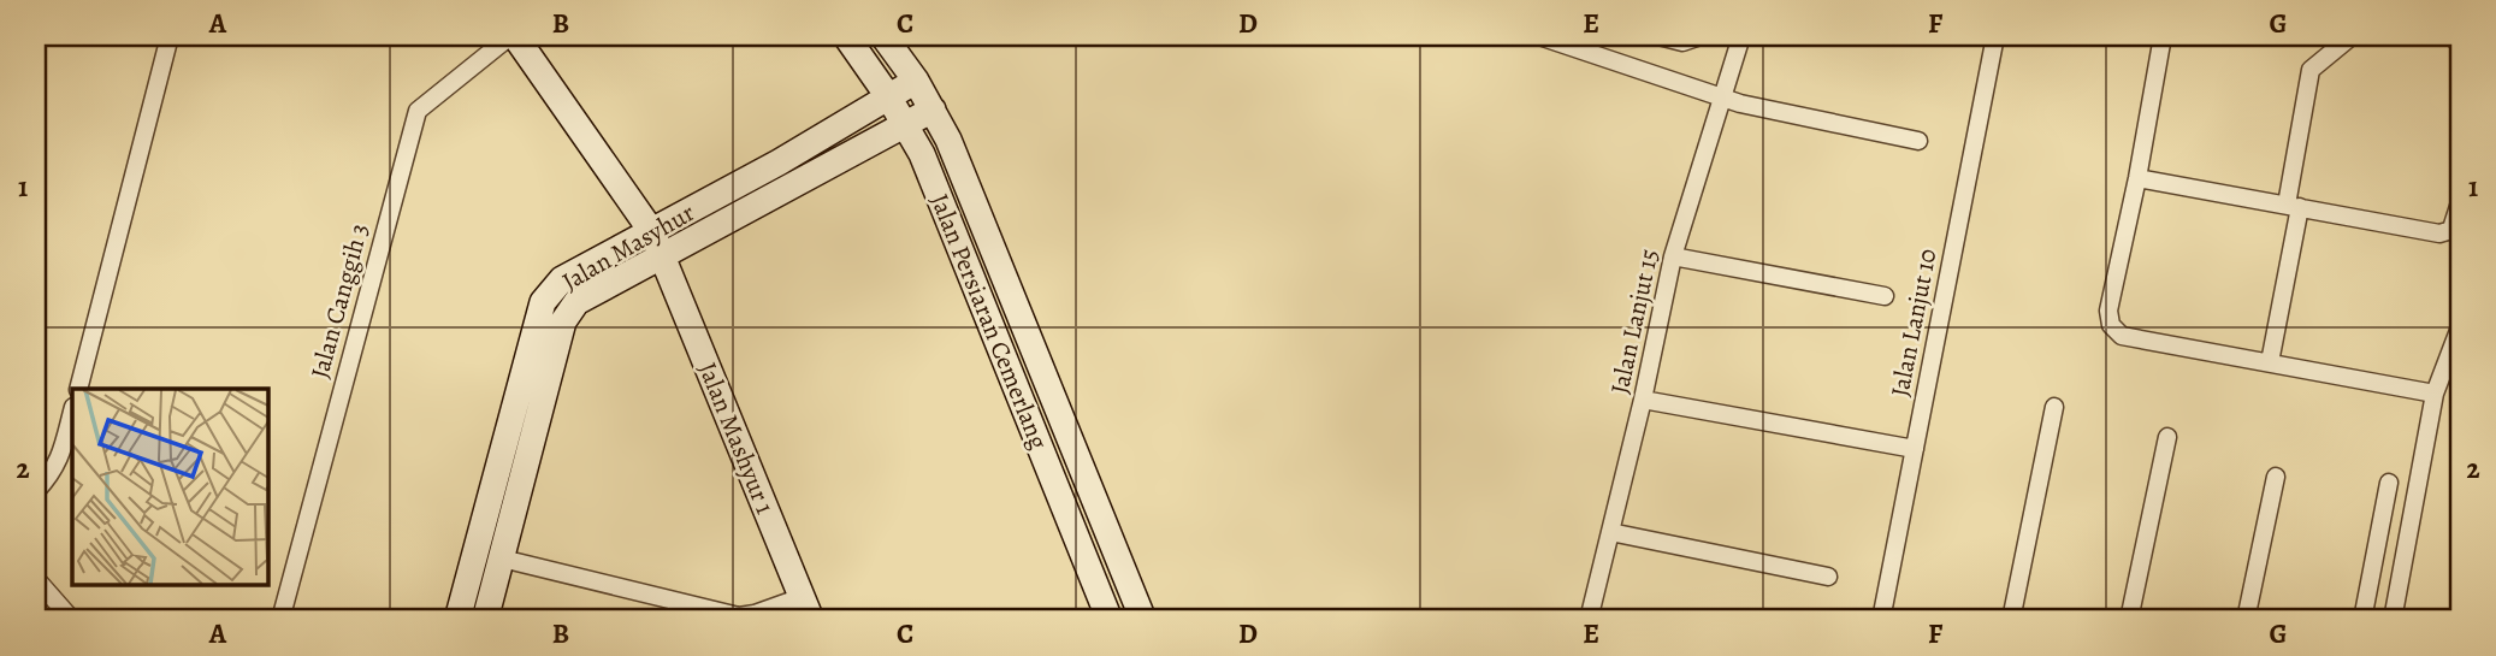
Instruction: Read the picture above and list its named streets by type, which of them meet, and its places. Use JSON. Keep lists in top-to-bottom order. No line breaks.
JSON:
{"streets":{"street":["Jalan Masyhur","Jalan Canggih 3","Jalan Persiaran Cemerlang","Jalan Lanjut 15","Jalan Lanjut 10","Jalan Mashyur 1"]},"crossings":[["Jalan Masyhur","Jalan Persiaran Cemerlang"],["Jalan Masyhur","Jalan Mashyur 1"],["Jalan Canggih 3","Jalan Mashyur 1"]],"grid":{"columns":["A","B","C","D","E","F","G"],"rows":["1","2"]}}
